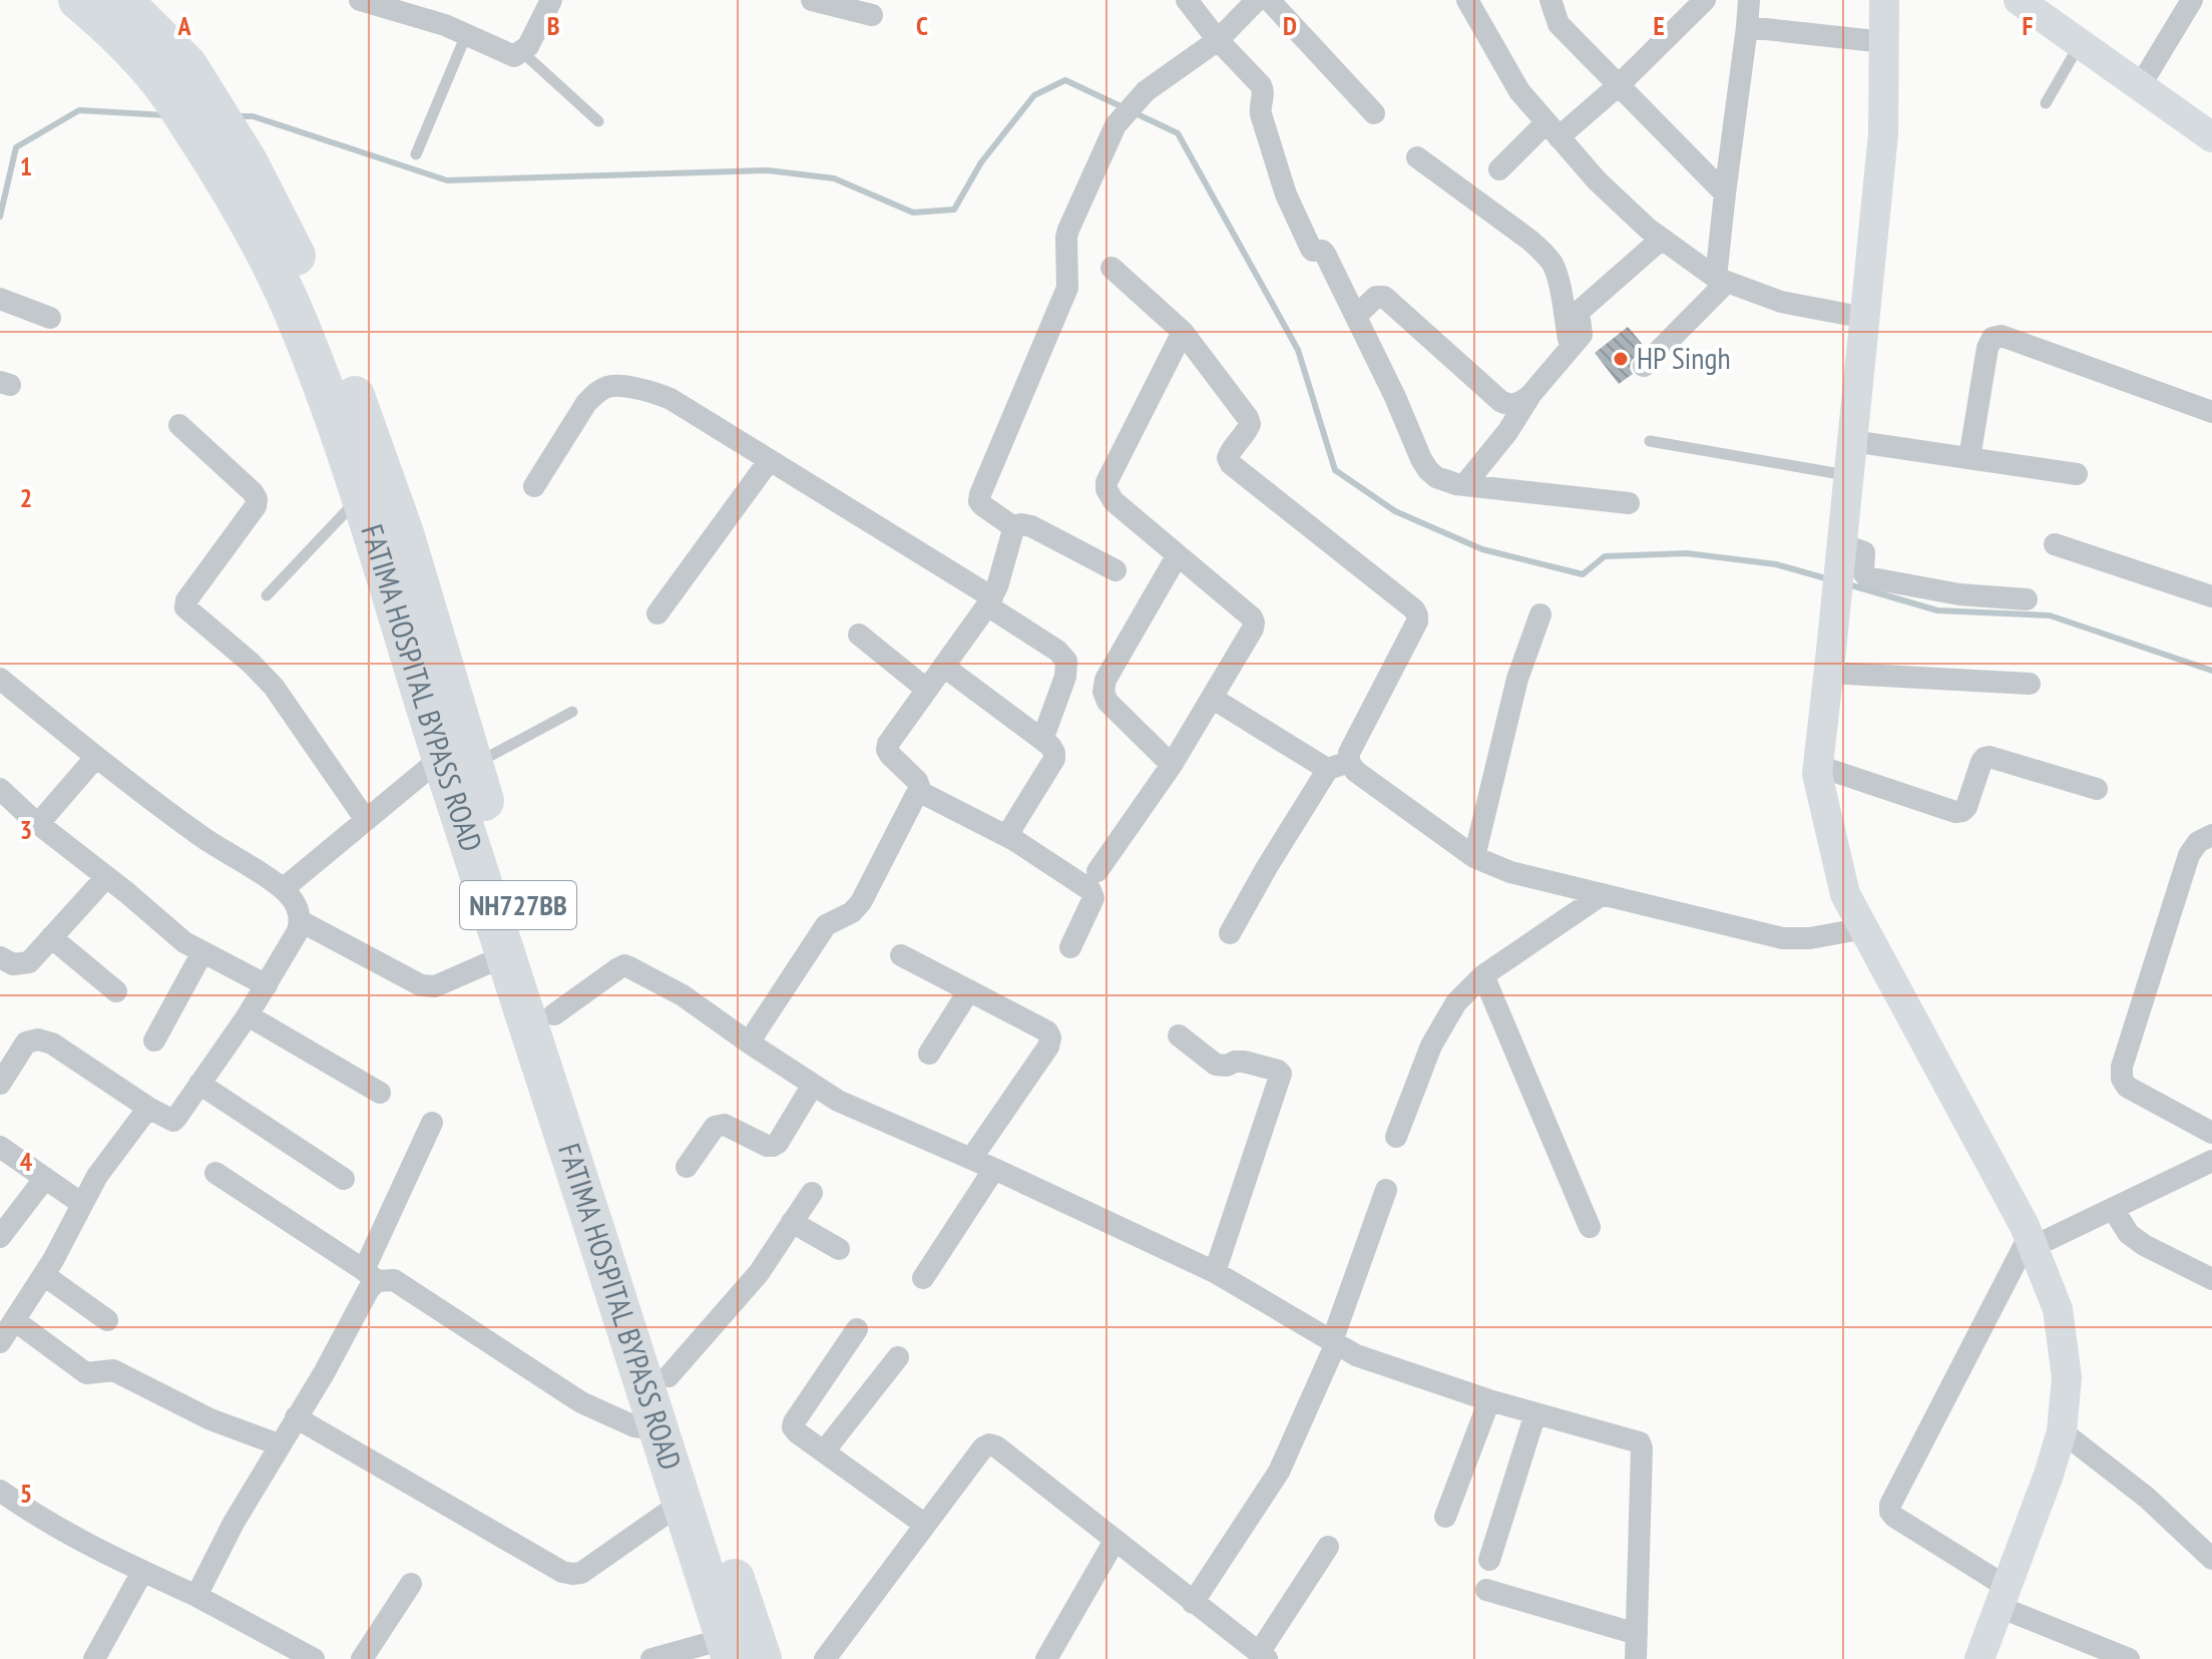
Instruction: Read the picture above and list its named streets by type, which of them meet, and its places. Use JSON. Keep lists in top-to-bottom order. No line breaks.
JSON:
{"streets":{"highway":["FATIMA HOSPITAL BYPASS ROAD","NH727BB"]},"crossings":[["FATIMA HOSPITAL BYPASS ROAD","NH727BB"]],"places":["HP Singh"],"grid":{"columns":["A","B","C","D","E","F"],"rows":["1","2","3","4","5"]}}
